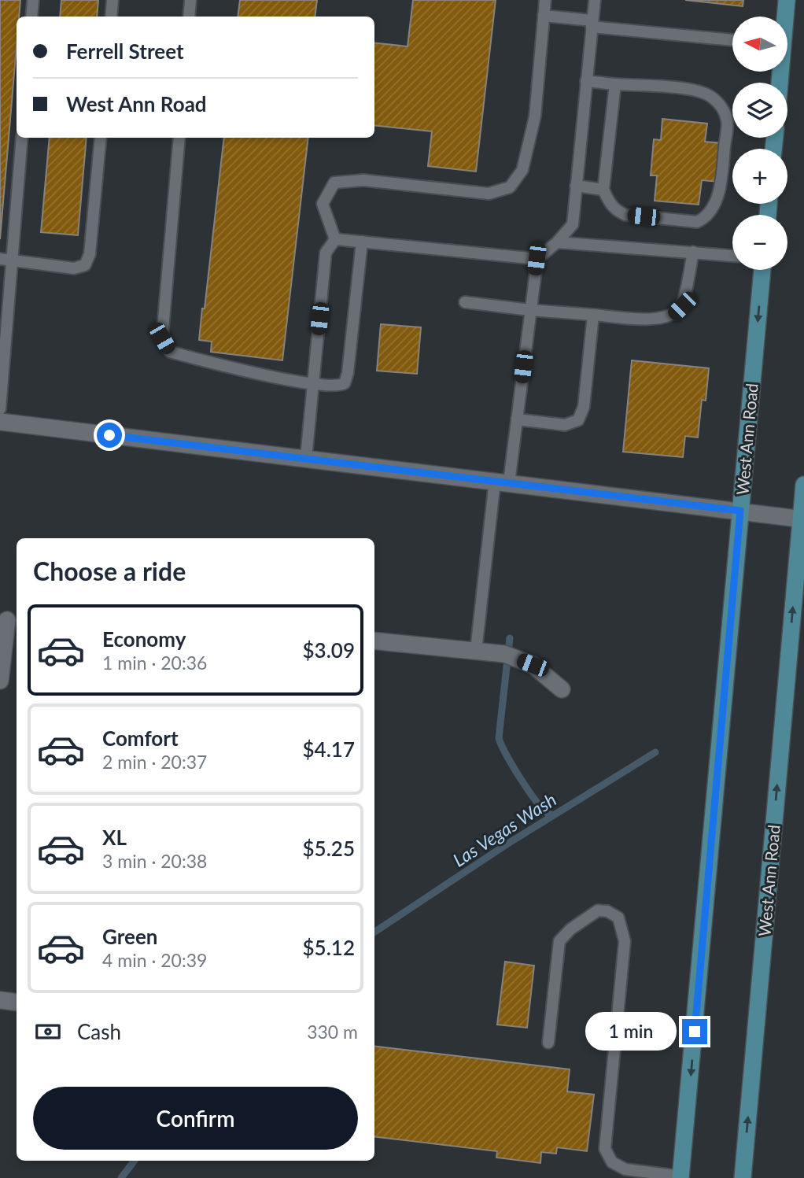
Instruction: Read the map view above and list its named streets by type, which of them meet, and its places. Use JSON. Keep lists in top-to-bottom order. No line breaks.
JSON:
{"streets":{"main road":["West Ann Road"]},"water":["Las Vegas Wash"],"north":"left","page":{"map_buttons":["+","−"],"banner":["Ferrell Street","West Ann Road"],"heading":"Choose a ride","list":[{"name":"Economy","note":"1 min · 20:36","value":"$3.09"},{"name":"Comfort","note":"2 min · 20:37","value":"$4.17"},{"name":"XL","note":"3 min · 20:38","value":"$5.25"},{"name":"Green","note":"4 min · 20:39","value":"$5.12"}],"pay":["Cash","330 m"],"bubble":"1 min","buttons":"Confirm"}}
